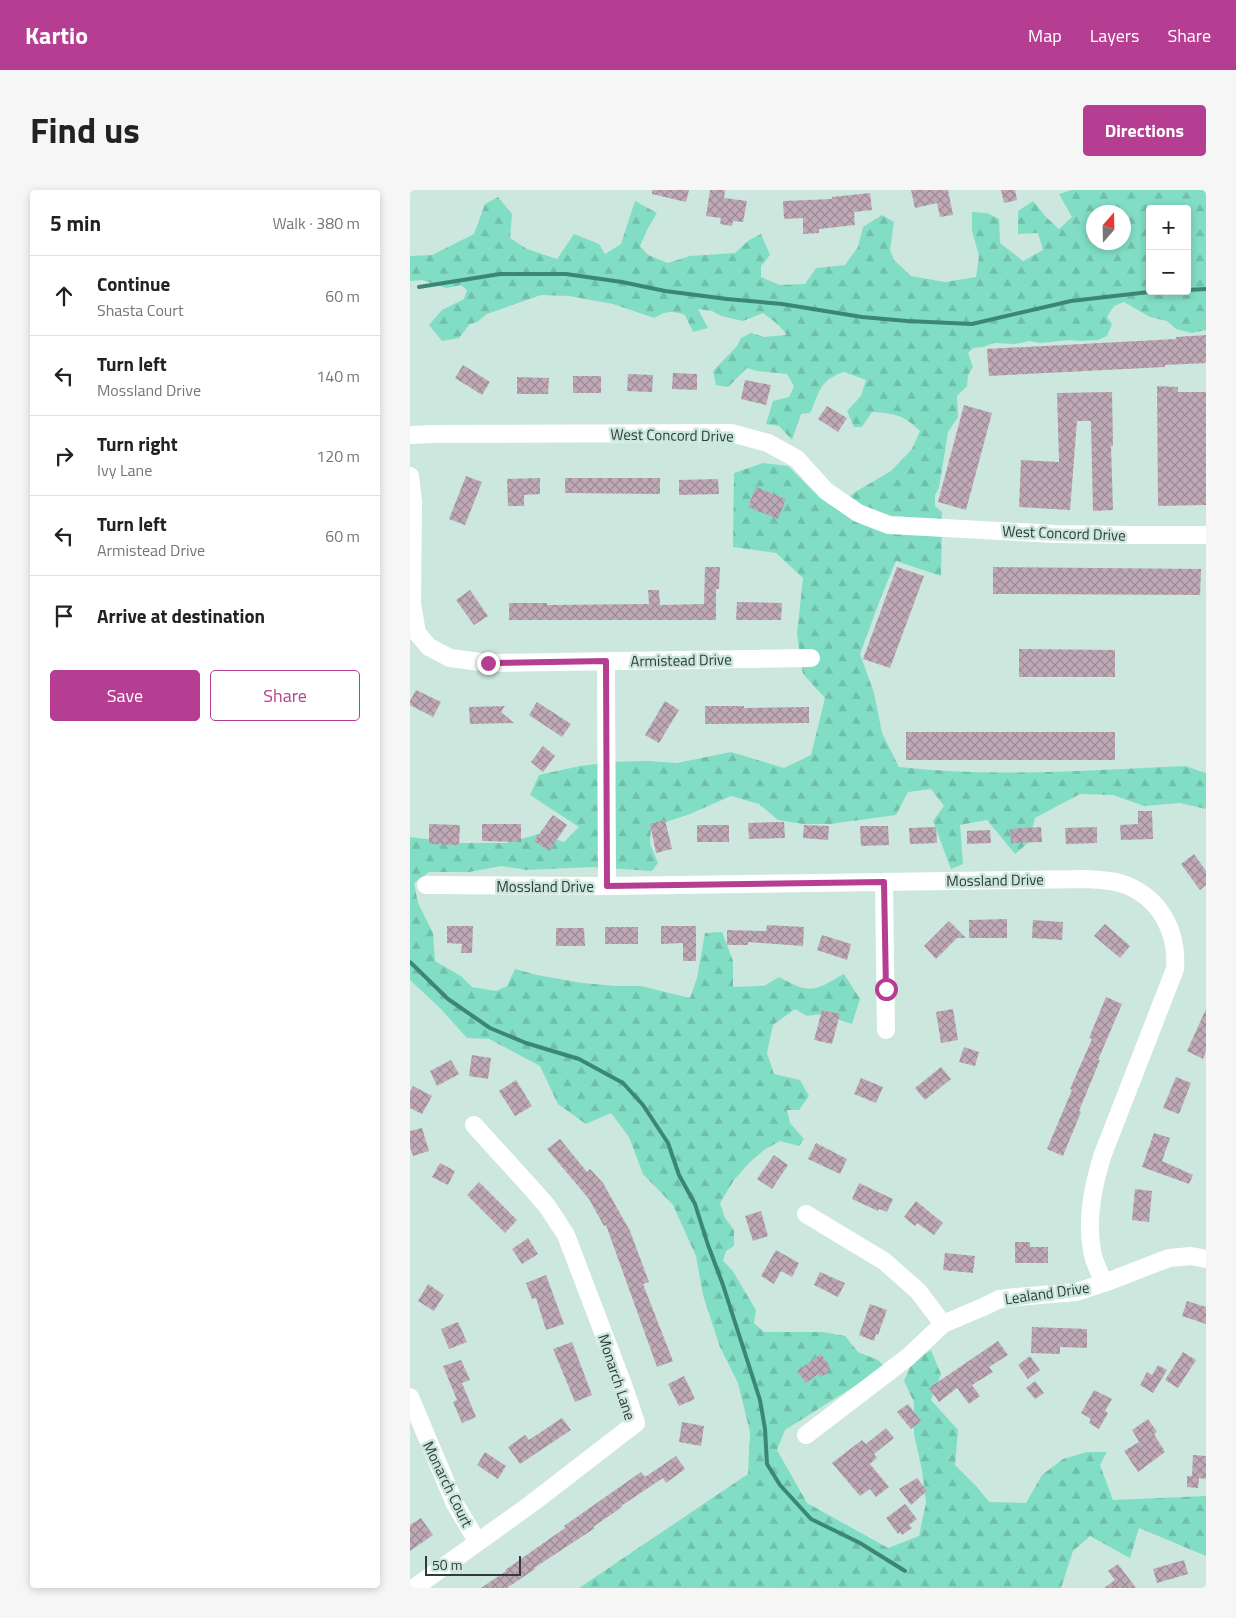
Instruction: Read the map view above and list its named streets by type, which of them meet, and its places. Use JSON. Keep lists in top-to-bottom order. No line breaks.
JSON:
{"streets":{"street":["West Concord Drive","Armistead Drive","Mossland Drive","Lealand Drive","Monarch Lane","Monarch Court"]},"crossings":[["Mossland Drive","Lealand Drive"],["Monarch Lane","Monarch Court"]],"scale_bar":"50 m","north":"top","page":{"header":"Kartio","nav":["Map","Layers","Share"],"title":"Find us","buttons":["Directions",["Save","Share"]],"heading":["5 min","Walk · 380 m"],"map_buttons":["+","−"],"list":[["Continue","Shasta Court","60 m"],["Turn left","Mossland Drive","140 m"],["Turn right","Ivy Lane","120 m"],["Turn left","Armistead Drive","60 m"],"Arrive at destination"],"scale":"50 m"}}
